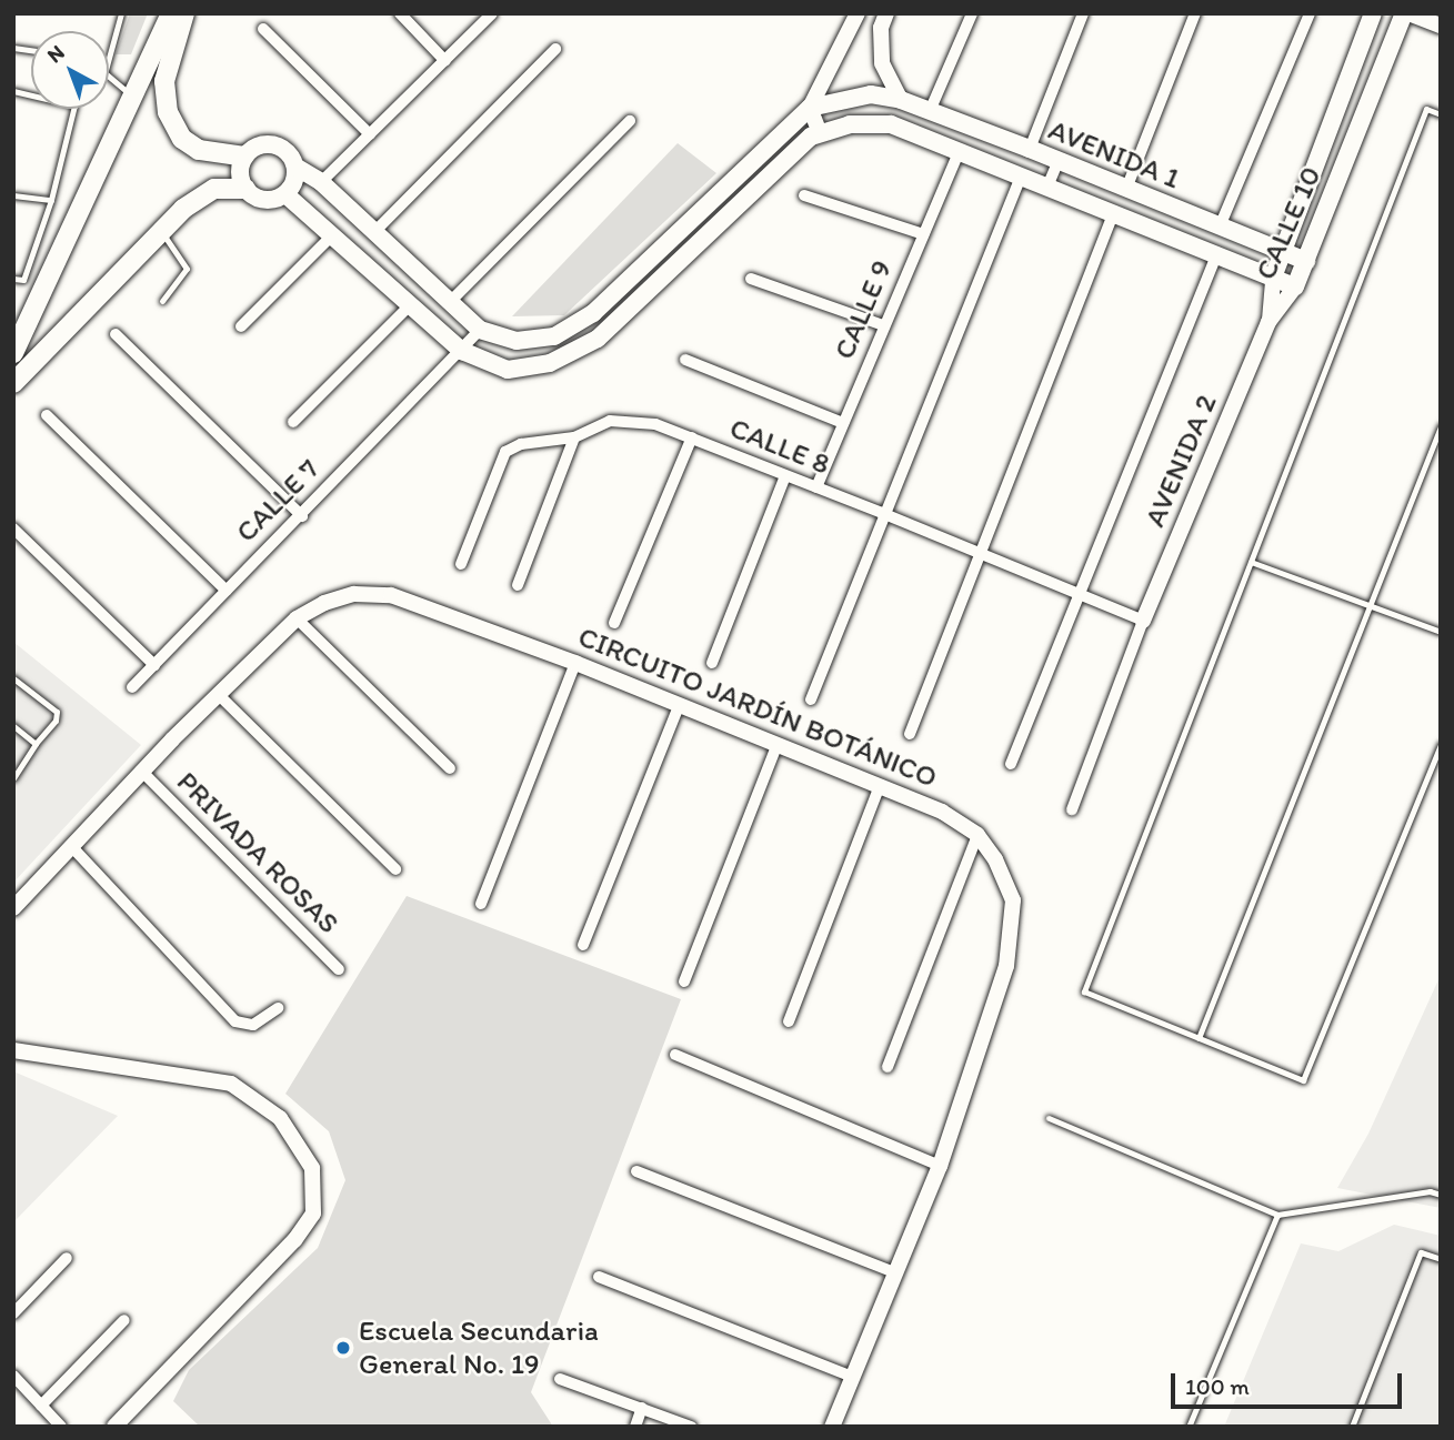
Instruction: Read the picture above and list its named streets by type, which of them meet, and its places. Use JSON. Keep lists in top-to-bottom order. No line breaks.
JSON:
{"streets":{"main road":["AVENIDA 1","CALLE 10"],"street":["CALLE 9","CALLE 8","AVENIDA 2","CALLE 7","CIRCUITO JARDÍN BOTÁNICO","PRIVADA ROSAS"]},"crossings":[["AVENIDA 1","CALLE 10"],["AVENIDA 1","CALLE 9"],["CALLE 10","AVENIDA 2"],["CALLE 9","CALLE 8"],["CALLE 8","AVENIDA 2"],["CIRCUITO JARDÍN BOTÁNICO","PRIVADA ROSAS"]],"places":["Escuela Secundaria General No. 19"],"scale_bar":"100 m","north":"top left"}
